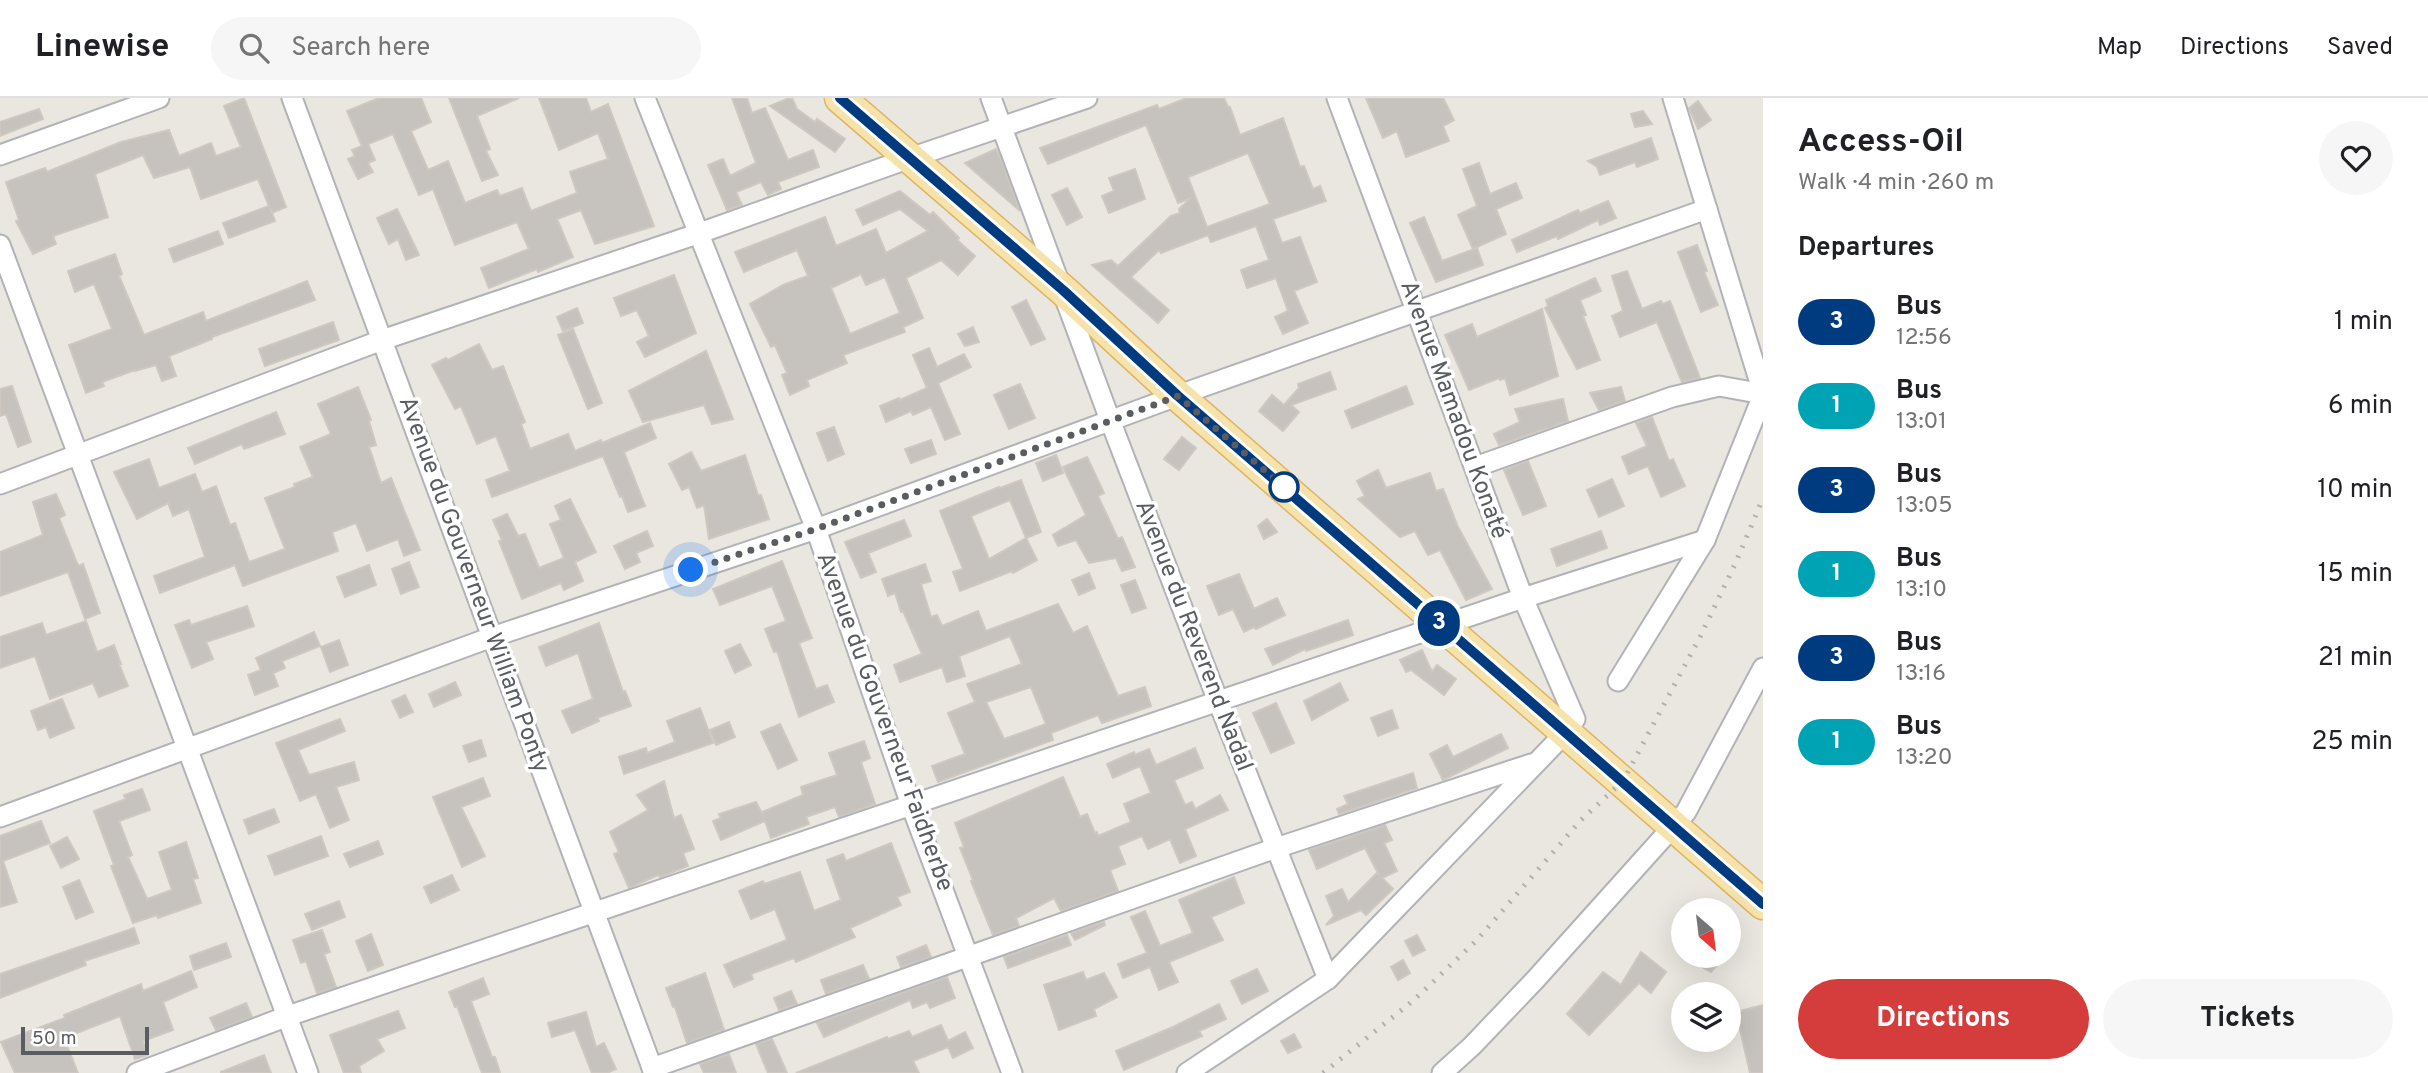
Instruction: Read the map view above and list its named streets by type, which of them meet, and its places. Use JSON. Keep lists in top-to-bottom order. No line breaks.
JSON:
{"streets":{"street":["Avenue Mamadou Konaté","Avenue du Gouverneur William Ponty","Avenue du Reverend Nadal","Avenue du Gouverneur Faidherbe"]},"lines":["bus line 3"],"scale_bar":"50 m","north":"bottom right","page":{"header":"Linewise","search":"Search here","nav":["Map","Directions","Saved"],"on_map":"3","heading":[["Access-Oil","Walk · 4 min · 260 m"],"Departures"],"list":[{"mark":"3","name":"Bus","note":"12:56","value":"1 min"},{"mark":"1","name":"Bus","note":"13:01","value":"6 min"},{"mark":"3","name":"Bus","note":"13:05","value":"10 min"},{"mark":"1","name":"Bus","note":"13:10","value":"15 min"},{"mark":"3","name":"Bus","note":"13:16","value":"21 min"},{"mark":"1","name":"Bus","note":"13:20","value":"25 min"}],"buttons":["Directions","Tickets"],"scale":"50 m"}}
